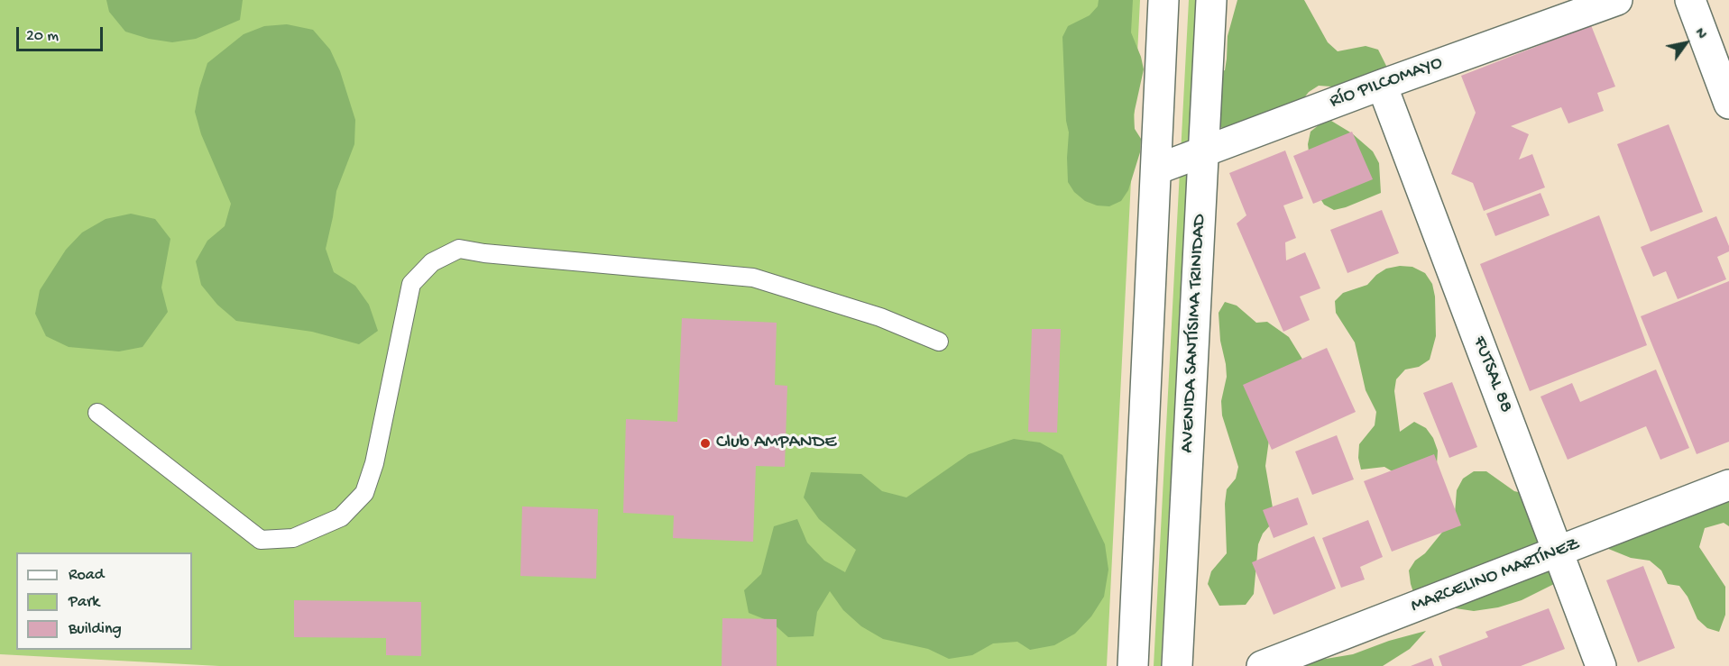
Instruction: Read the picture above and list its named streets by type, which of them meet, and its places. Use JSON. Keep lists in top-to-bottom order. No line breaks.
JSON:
{"streets":{"street":["RÍO PILCOMAYO","AVENIDA SANTÍSIMA TRINIDAD","FUTSAL 88","MARCELINO MARTÍNEZ"]},"crossings":[["RÍO PILCOMAYO","AVENIDA SANTÍSIMA TRINIDAD"],["RÍO PILCOMAYO","FUTSAL 88"],["FUTSAL 88","MARCELINO MARTÍNEZ"]],"places":["Club AMPANDE"],"legend":["Road","Park","Building"],"scale_bar":"20 m","north":"top right"}
